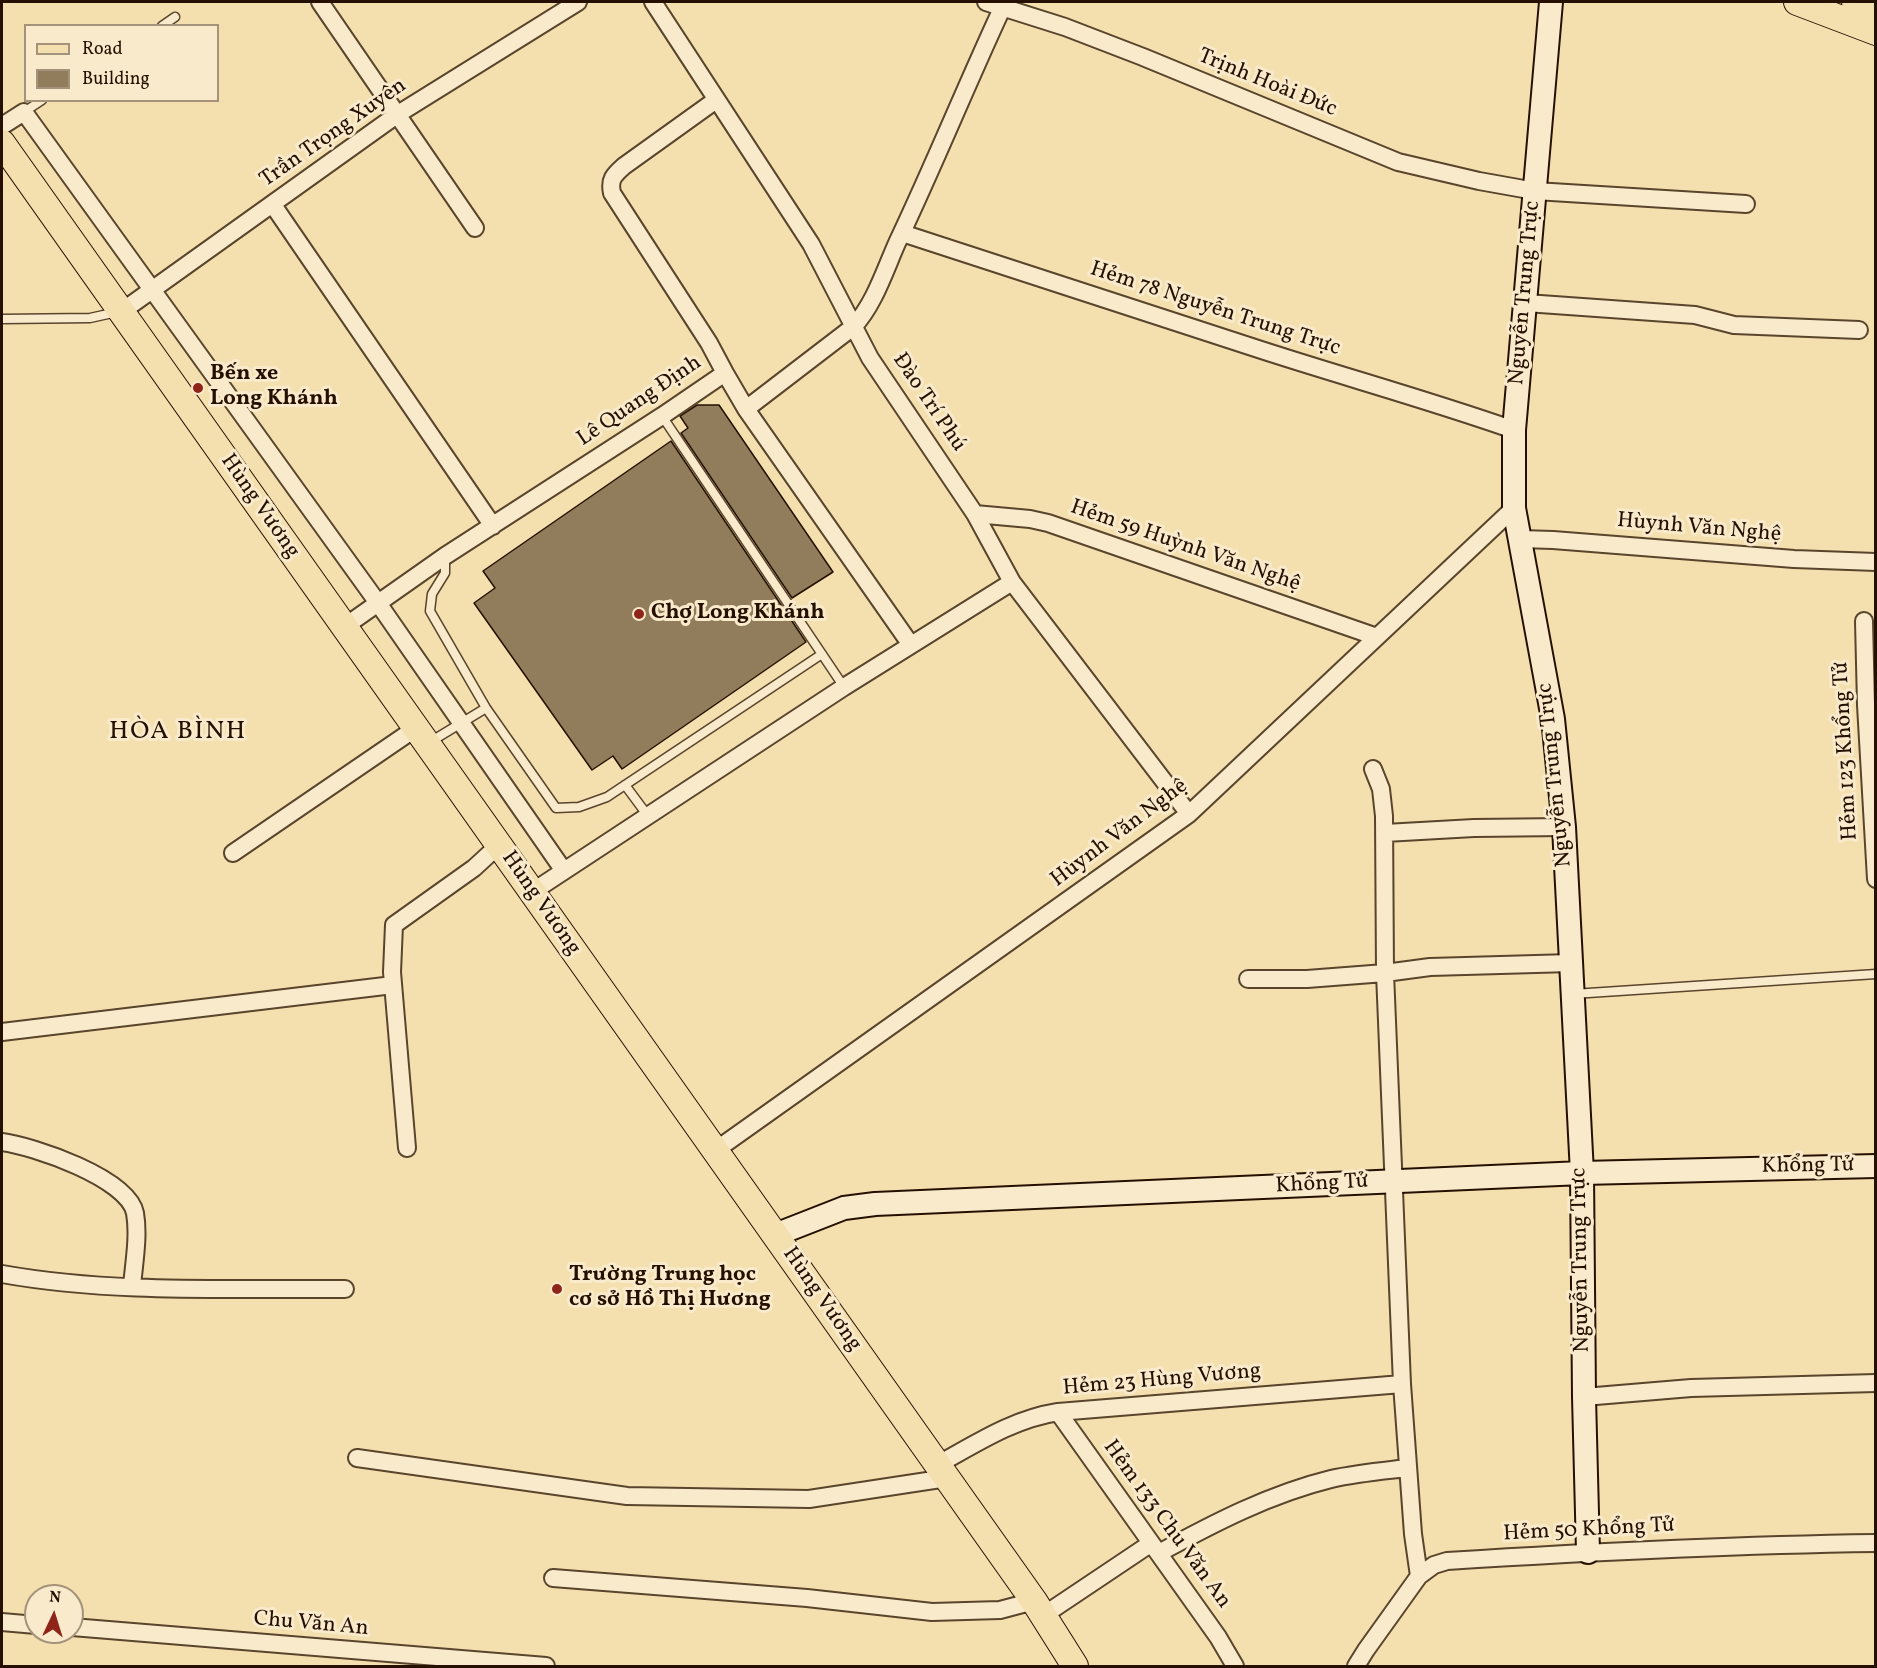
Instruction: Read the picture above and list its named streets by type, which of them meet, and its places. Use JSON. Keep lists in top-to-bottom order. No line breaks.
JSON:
{"streets":{"main road":["Hùng Vương"],"street":["Trịnh Hoài Đức","Trần Trọng Xuyên","Nguyễn Trung Trực","Hẻm 78 Nguyễn Trung Trực","Lê Quang Định","Đào Trí Phú","Hùynh Văn Nghệ","Hẻm 59 Huỳnh Văn Nghệ","Hẻm 123 Khổng Tử","Khổng Tử","Hẻm 23 Hùng Vương","Hẻm 133 Chu Văn An","Hẻm 50 Khổng Tử","Chu Văn An"]},"crossings":[["Trịnh Hoài Đức","Nguyễn Trung Trực"],["Trần Trọng Xuyên","Hùng Vương"],["Nguyễn Trung Trực","Hẻm 78 Nguyễn Trung Trực"],["Nguyễn Trung Trực","Hùynh Văn Nghệ"],["Nguyễn Trung Trực","Khổng Tử"],["Nguyễn Trung Trực","Hẻm 50 Khổng Tử"],["Lê Quang Định","Hùng Vương"],["Đào Trí Phú","Hùynh Văn Nghệ"],["Đào Trí Phú","Hẻm 59 Huỳnh Văn Nghệ"],["Hùng Vương","Hùynh Văn Nghệ"],["Hùng Vương","Khổng Tử"],["Hùng Vương","Hẻm 23 Hùng Vương"],["Hùynh Văn Nghệ","Hẻm 59 Huỳnh Văn Nghệ"],["Hẻm 23 Hùng Vương","Hẻm 133 Chu Văn An"]],"districts":["HÒA BÌNH"],"places":["Bến xe Long Khánh","Chợ Long Khánh","Trường Trung học cơ sở Hồ Thị Hương"],"legend":["Road","Building"],"north":"top"}
